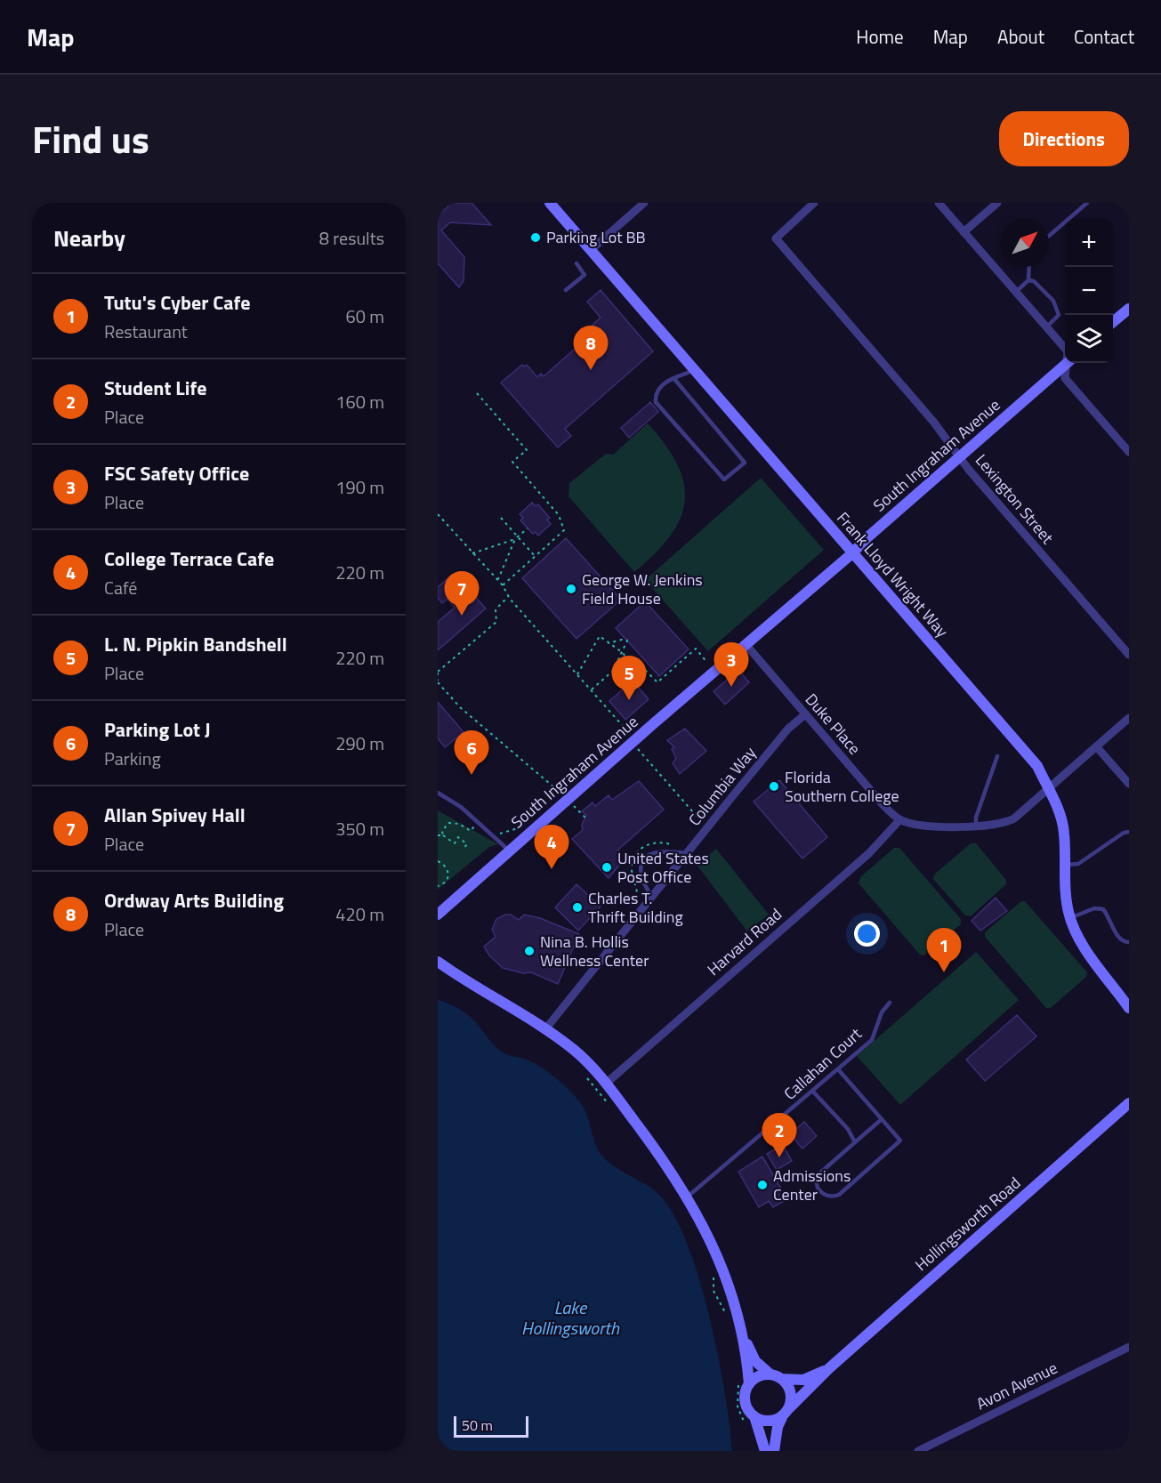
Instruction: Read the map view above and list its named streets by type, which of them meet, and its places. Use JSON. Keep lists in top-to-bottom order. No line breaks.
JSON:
{"streets":{"street":["South Ingraham Avenue","Lexington Street","Frank Lloyd Wright Way","Duke Place","Columbia Way","Harvard Road","Hollingsworth Road","Avon Avenue"],"lane":["Callahan Court"]},"crossings":[["South Ingraham Avenue","Lexington Street"],["South Ingraham Avenue","Frank Lloyd Wright Way"],["South Ingraham Avenue","Duke Place"],["Duke Place","Columbia Way"],["Duke Place","Harvard Road"]],"water":["Lake Hollingsworth"],"places":["Parking Lot BB","George W. Jenkins Field House","Florida Southern College","United States Post Office","Charles T. Thrift Building","Nina B. Hollis Wellness Center","Admissions Center"],"scale_bar":"50 m","north":"top right","page":{"header":"Map","nav":["Home","Map","About","Contact"],"title":"Find us","buttons":"Directions","heading":["Nearby","8 results"],"map_buttons":["+","−"],"list":[{"mark":"1","name":"Tutu's Cyber Cafe","note":"Restaurant","value":"60 m"},{"mark":"2","name":"Student Life","note":"Place","value":"160 m"},{"mark":"3","name":"FSC Safety Office","note":"Place","value":"190 m"},{"mark":"4","name":"College Terrace Cafe","note":"Café","value":"220 m"},{"mark":"5","name":"L. N. Pipkin Bandshell","note":"Place","value":"220 m"},{"mark":"6","name":"Parking Lot J","note":"Parking","value":"290 m"},{"mark":"7","name":"Allan Spivey Hall","note":"Place","value":"350 m"},{"mark":"8","name":"Ordway Arts Building","note":"Place","value":"420 m"}],"pins":["8","7","3","5","6","4","1","2"],"scale":"50 m"}}
